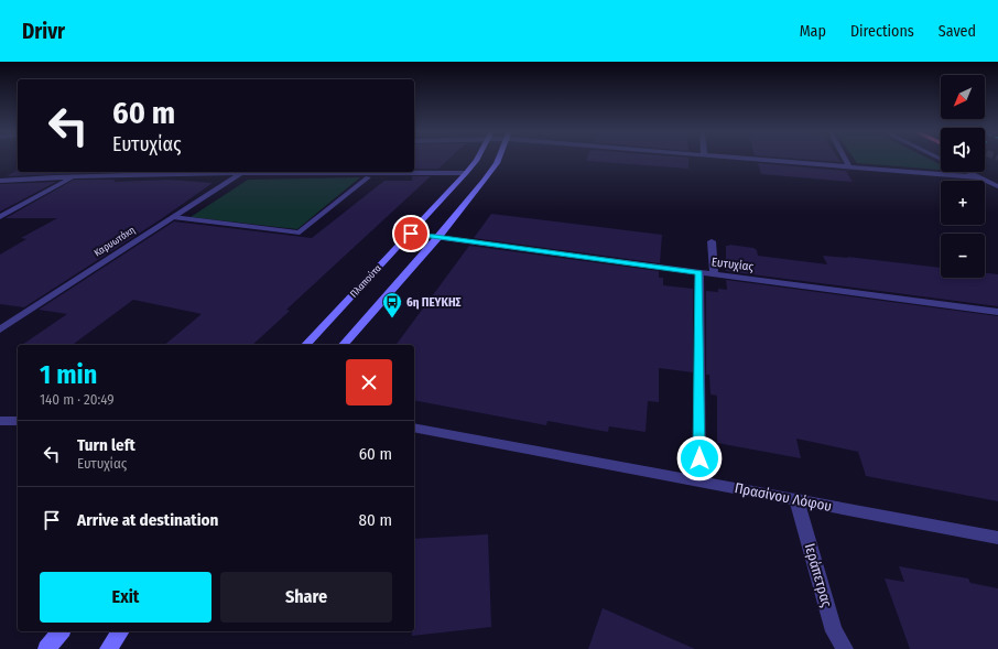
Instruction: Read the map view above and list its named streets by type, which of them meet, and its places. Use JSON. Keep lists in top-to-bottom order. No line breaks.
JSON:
{"streets":{"main road":["Πλαπούτα"],"street":["Καρυωτάκη","Ευτυχίας","Πρασίνου Λόφου","Ιεράπετρας"]},"crossings":[["Ευτυχίας","Πλαπούτα"],["Πρασίνου Λόφου","Ιεράπετρας"]],"places":{"bus stop":["6η ΠΕΥΚΗΣ"]},"north":"bottom left","page":{"header":"Drivr","nav":["Map","Directions","Saved"],"map_buttons":["+","−"],"turn":["60 m","Ευτυχίας"],"heading":["1 min","140 m · 20:49"],"list":[{"name":"Turn left","note":"Ευτυχίας","value":"60 m"},{"name":"Arrive at destination","value":"80 m"}],"buttons":["Exit","Share"]}}
